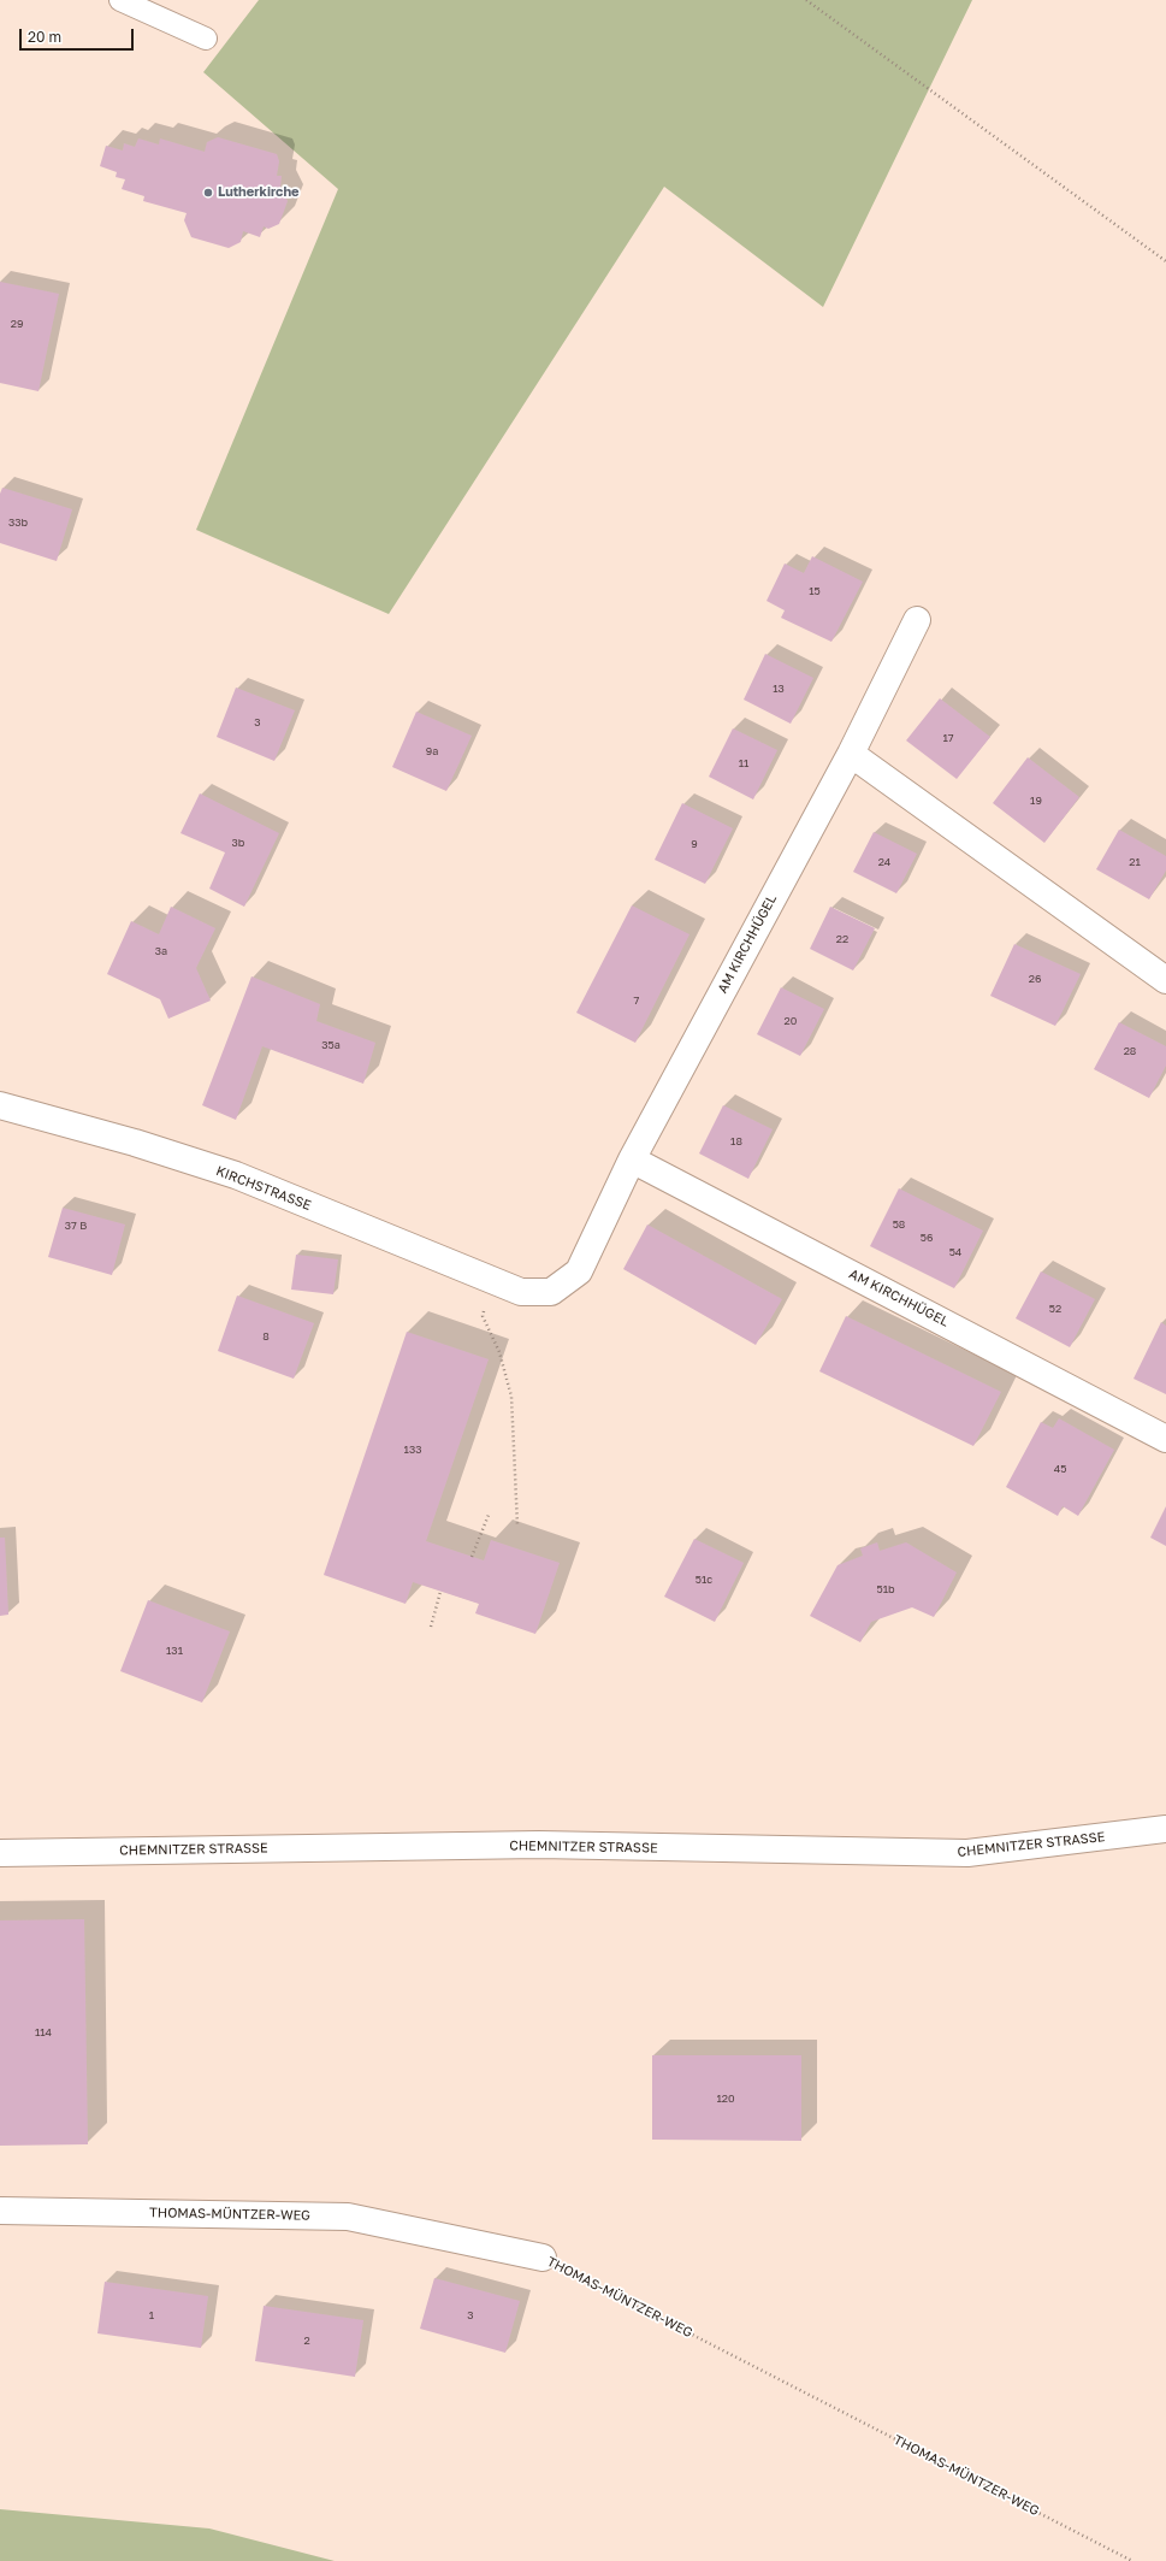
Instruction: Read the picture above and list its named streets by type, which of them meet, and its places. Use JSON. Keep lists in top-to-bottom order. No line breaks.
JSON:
{"streets":{"street":["AM KIRCHHÜGEL","KIRCHSTRASSE","CHEMNITZER STRASSE","THOMAS-MÜNTZER-WEG"]},"crossings":[["AM KIRCHHÜGEL","KIRCHSTRASSE"]],"places":["Lutherkirche"],"house_numbers":["29","33b","15","13","3","17","9a","11","19","3b","9","24","21","22","3a","26","7","20","35a","28","18","58","37 B","56","54","52","8","133","45","51c","51b","131","114","120","1","3","2"],"scale_bar":"20 m"}
